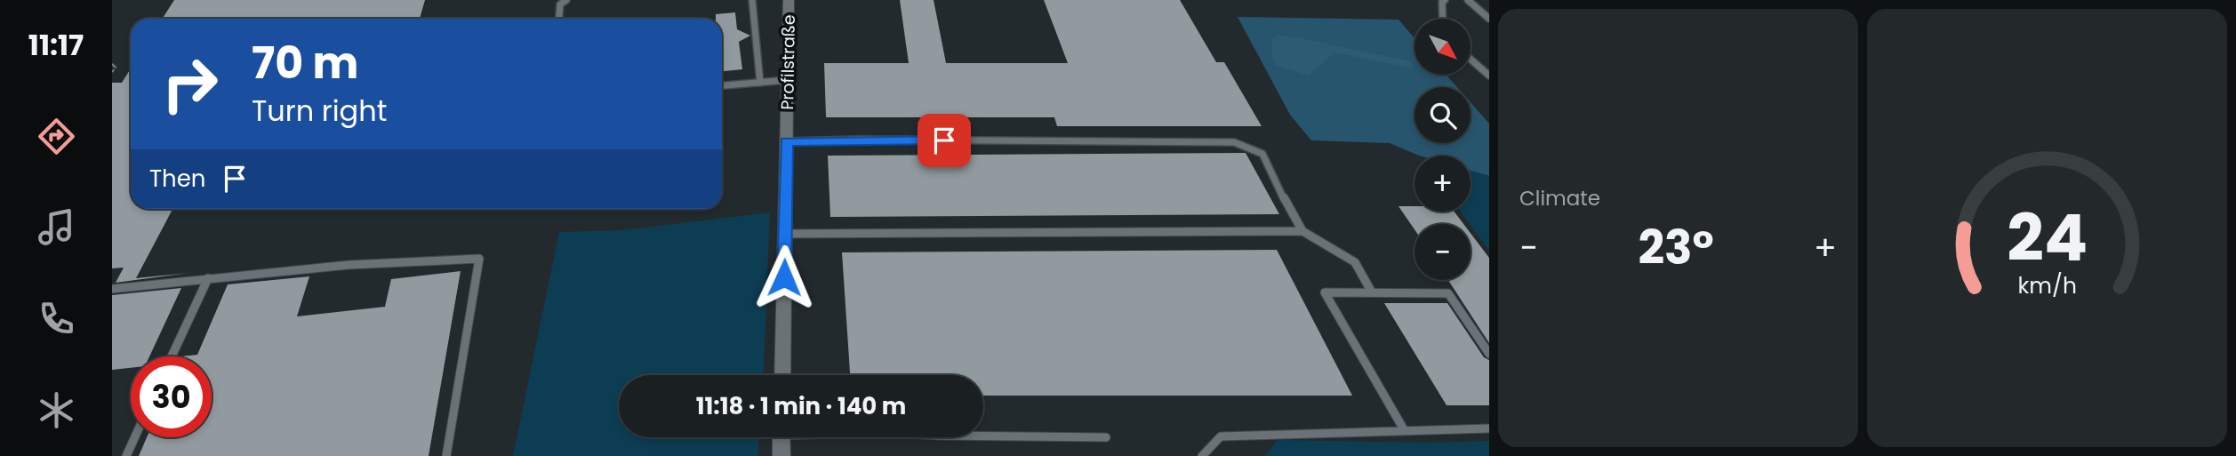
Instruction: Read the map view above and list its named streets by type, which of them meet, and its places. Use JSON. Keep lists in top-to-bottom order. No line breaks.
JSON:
{"streets":{"street":["Profilstraße"]},"north":"bottom right","page":{"tabs":"11:17","tile":"Climate","map_buttons":["+","−"],"turn":["70 m","Turn right"],"then":"Then","heat":["−","23°","+"],"limit":"30","trip":"11:18 · 1 min · 140 m","gauge":["24","km/h"]}}
